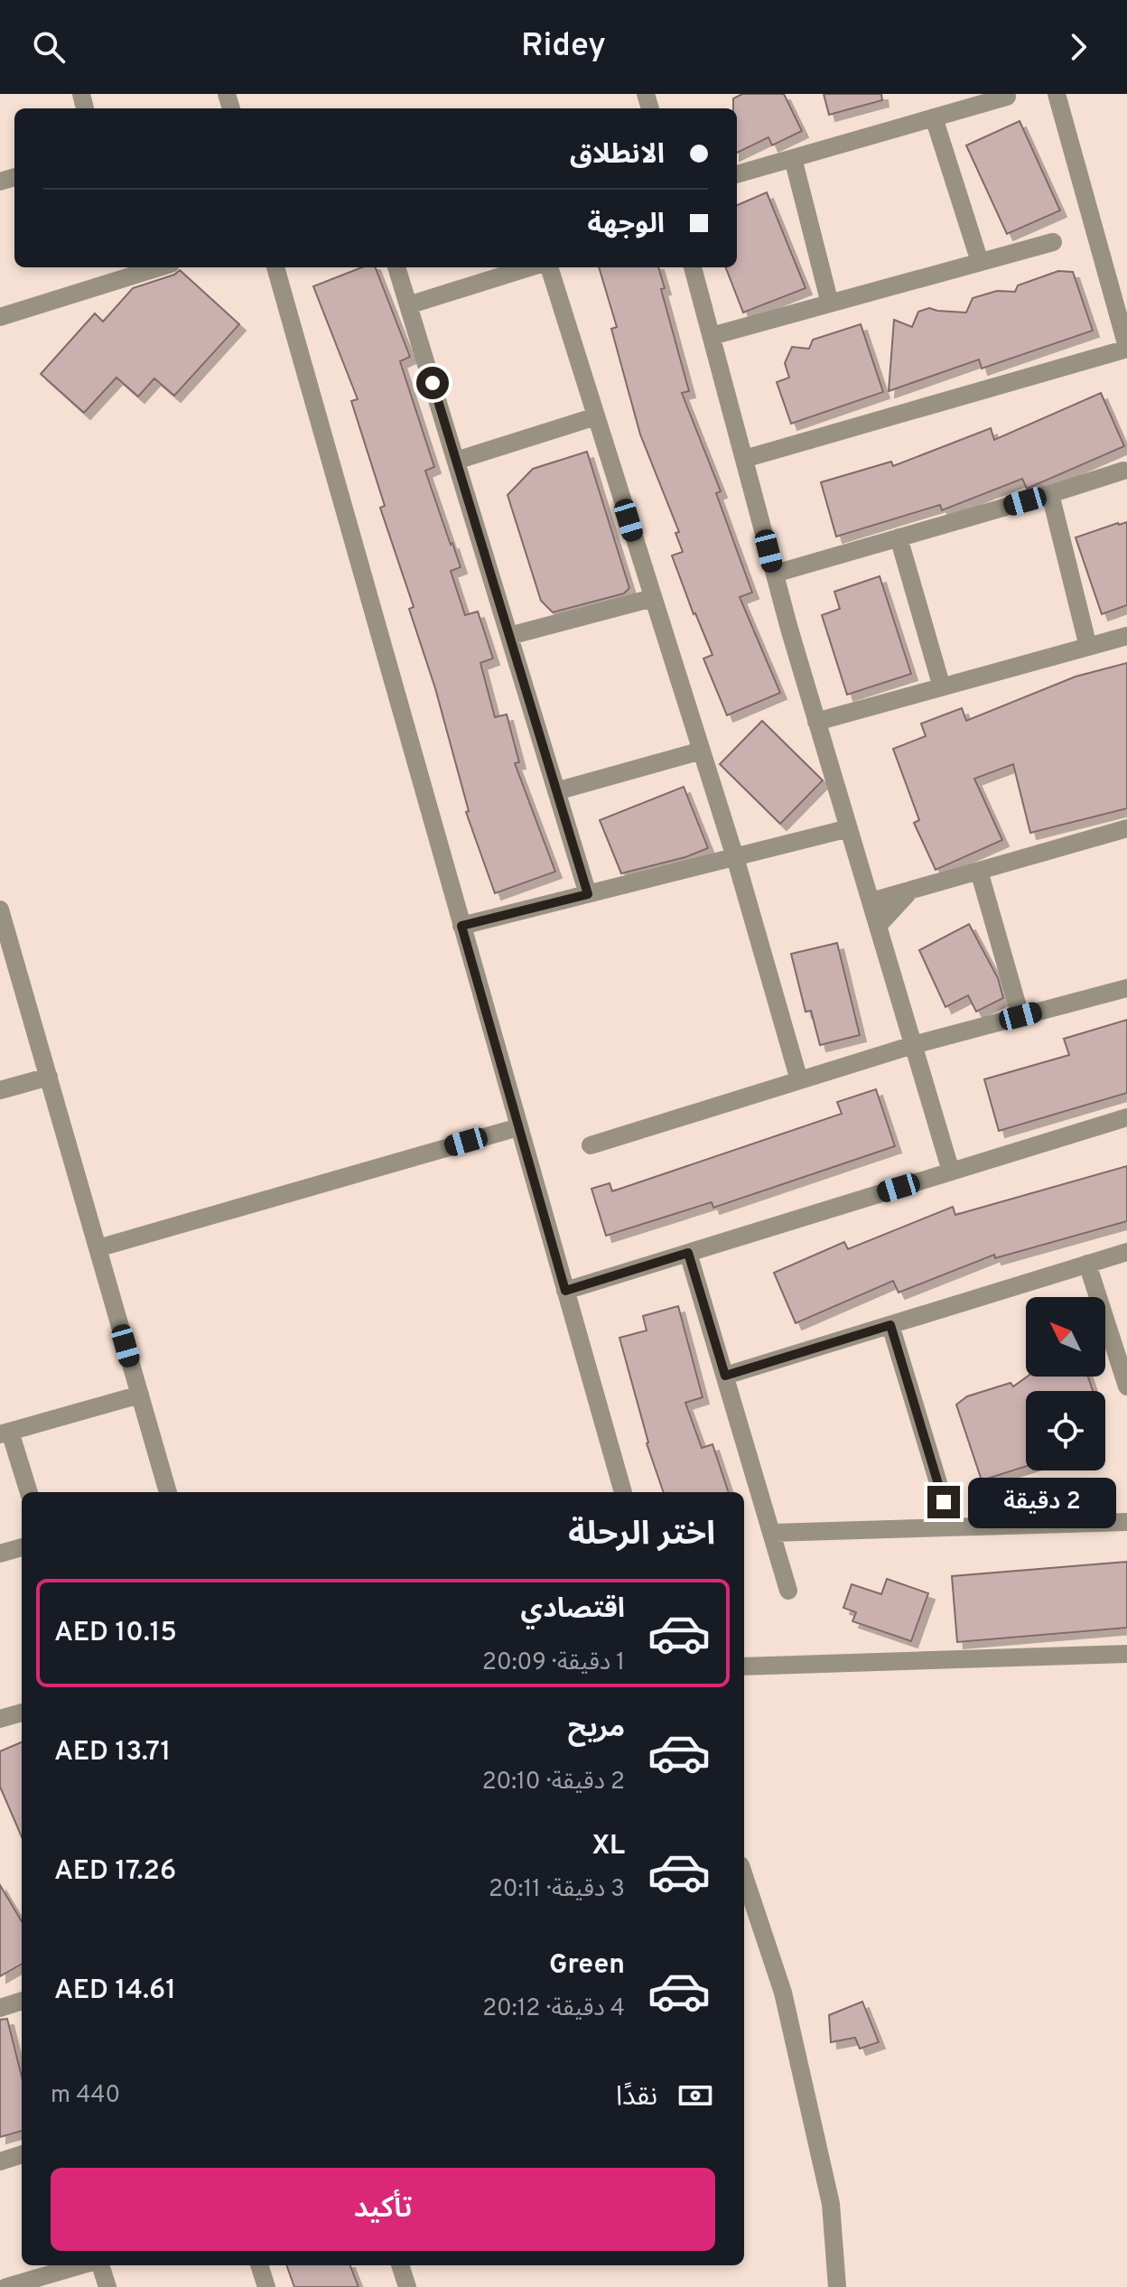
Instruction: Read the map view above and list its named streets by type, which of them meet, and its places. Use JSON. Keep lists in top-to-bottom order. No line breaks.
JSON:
{"north":"top left","page":{"header":"Ridey","banner":["الانطلاق","الوجهة"],"bubble":"2 دقيقة","heading":"اختر الرحلة","list":[{"name":"اقتصادي","note":"1 دقيقة · 20:09","value":"AED 10.15"},{"name":"مريح","note":"2 دقيقة · 20:10","value":"AED 13.71"},{"name":"XL","note":"3 دقيقة · 20:11","value":"AED 17.26"},{"name":"Green","note":"4 دقيقة · 20:12","value":"AED 14.61"}],"pay":["نقدًا","440 m"],"buttons":"تأكيد"}}
